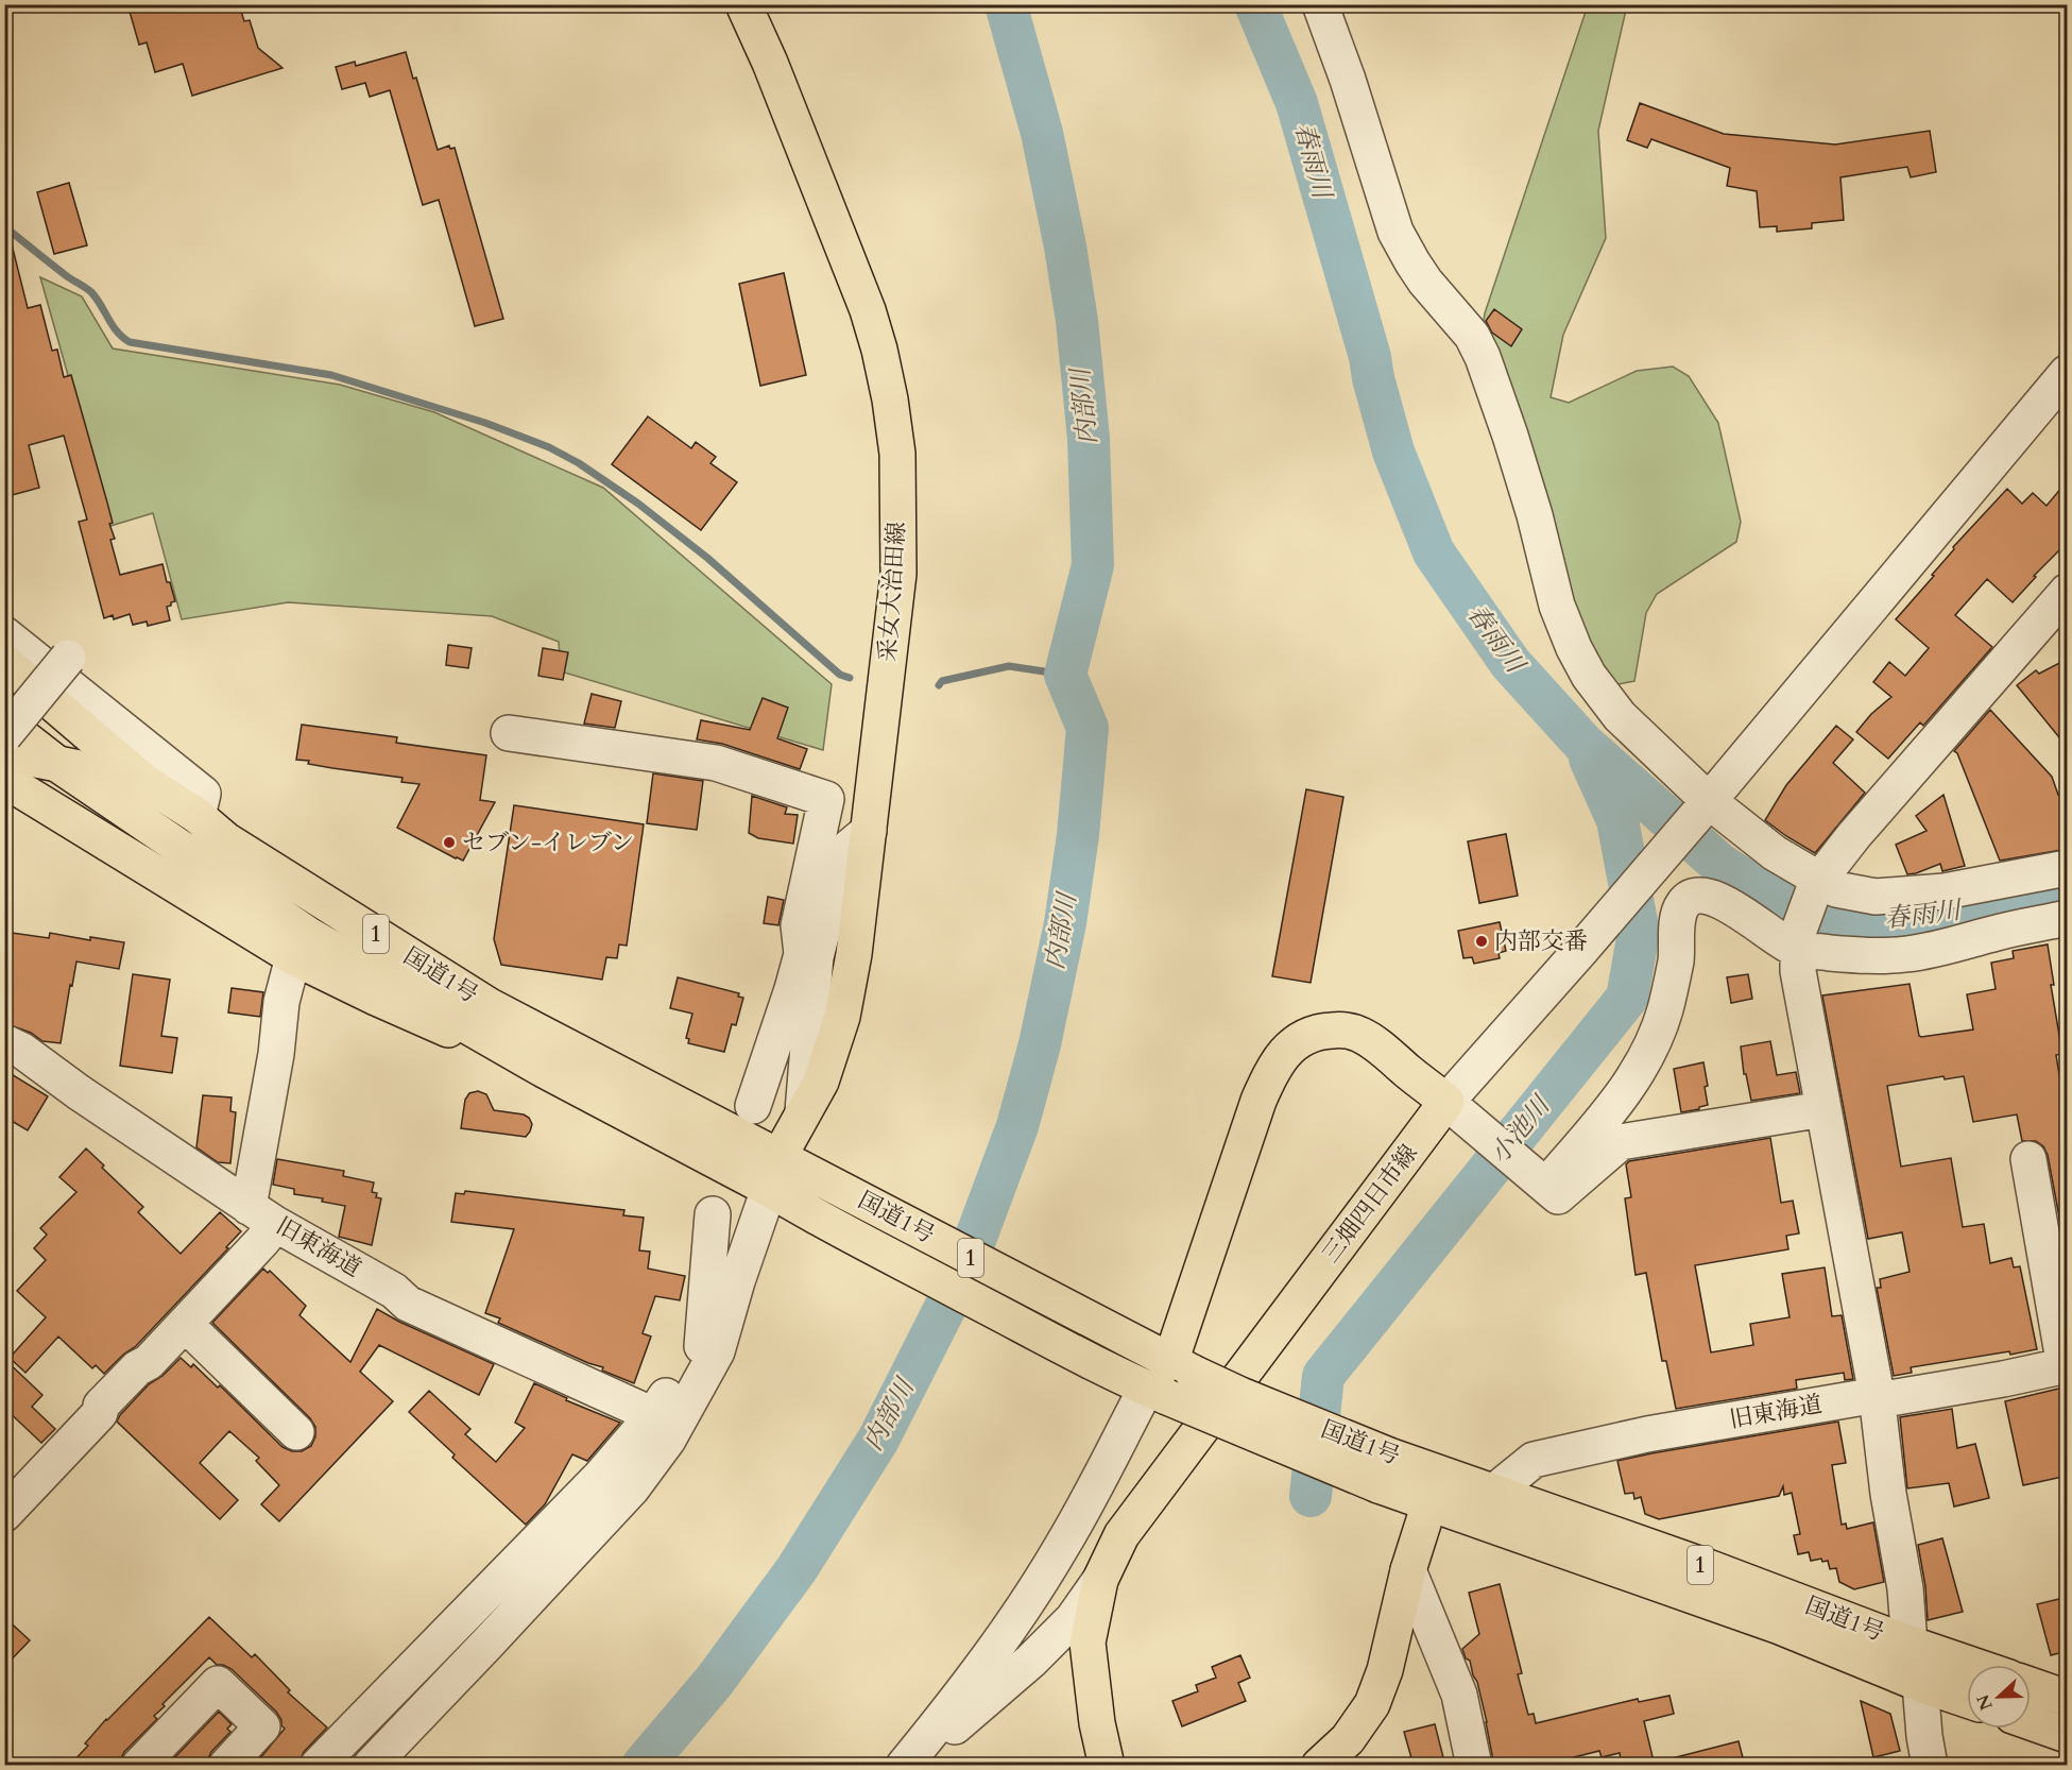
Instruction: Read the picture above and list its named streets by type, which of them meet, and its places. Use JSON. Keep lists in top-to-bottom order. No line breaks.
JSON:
{"streets":{"main road":["采女大治田線","1","国道1号","三畑四日市線"],"street":["旧東海道"]},"crossings":[["采女大治田線","国道1号"],["国道1号","旧東海道"]],"water":["春雨川","内部川","小池川"],"places":["セブン-イレブン","内部交番"],"north":"left"}
